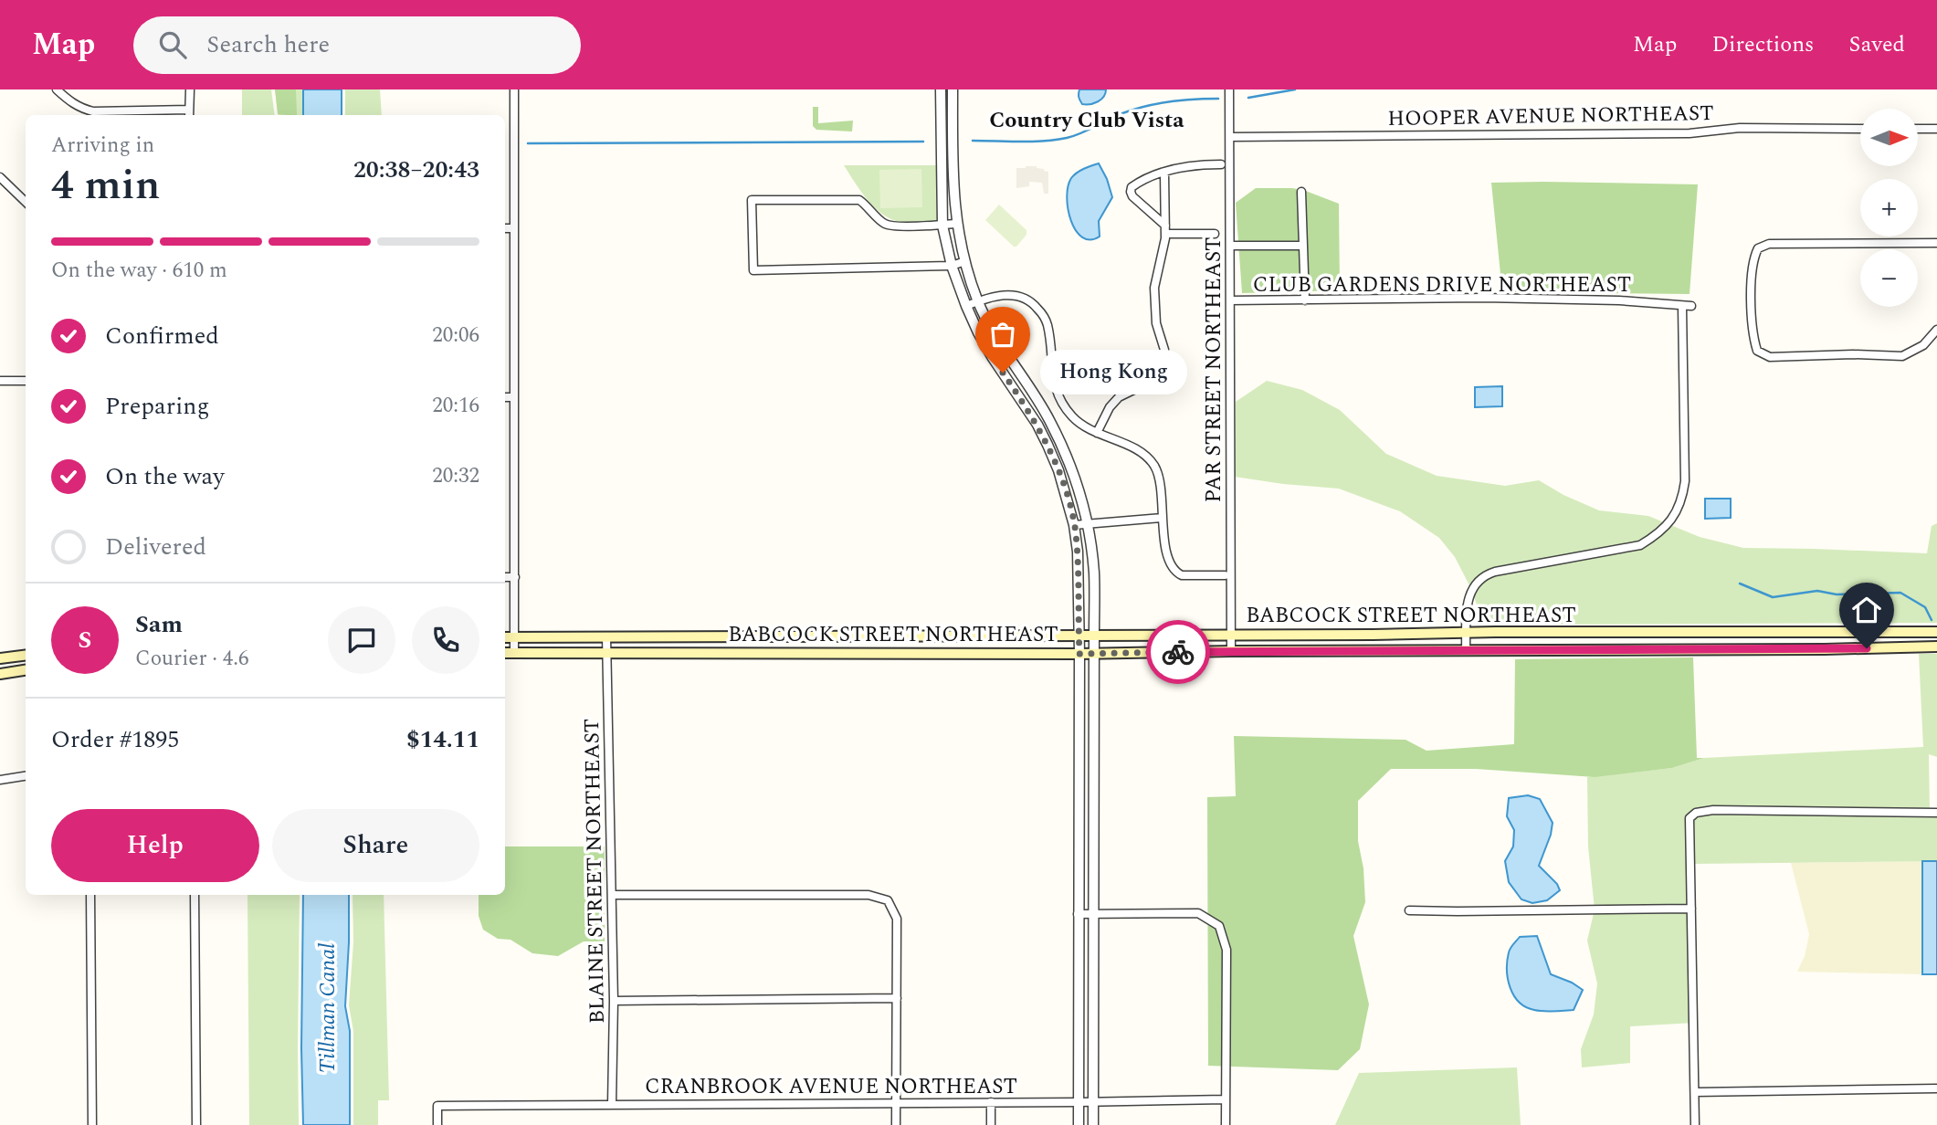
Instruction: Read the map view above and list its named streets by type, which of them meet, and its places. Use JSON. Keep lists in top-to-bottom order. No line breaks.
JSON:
{"streets":{"main road":["BABCOCK STREET NORTHEAST"],"street":["HOOPER AVENUE NORTHEAST","CLUB GARDENS DRIVE NORTHEAST","PAR STREET NORTHEAST","BLAINE STREET NORTHEAST","CRANBROOK AVENUE NORTHEAST"]},"crossings":[["HOOPER AVENUE NORTHEAST","PAR STREET NORTHEAST"],["CLUB GARDENS DRIVE NORTHEAST","PAR STREET NORTHEAST"],["PAR STREET NORTHEAST","BABCOCK STREET NORTHEAST"],["BABCOCK STREET NORTHEAST","BLAINE STREET NORTHEAST"],["BLAINE STREET NORTHEAST","CRANBROOK AVENUE NORTHEAST"]],"districts":["Country Club Vista"],"water":["Tillman Canal"],"places":["Hong Kong"],"north":"right","page":{"header":"Map","search":"Search here","nav":["Map","Directions","Saved"],"map_buttons":["+","−"],"heading":["4 min","Arriving in","20:38–20:43"],"panel":["Sam","Courier · 4.6","Order #1895","$14.11"],"bar":"On the way · 610 m","list":[["Confirmed","20:06"],["Preparing","20:16"],["On the way","20:32"],"Delivered"],"bubble":"Hong Kong","round":"S","buttons":["Help","Share"]}}
